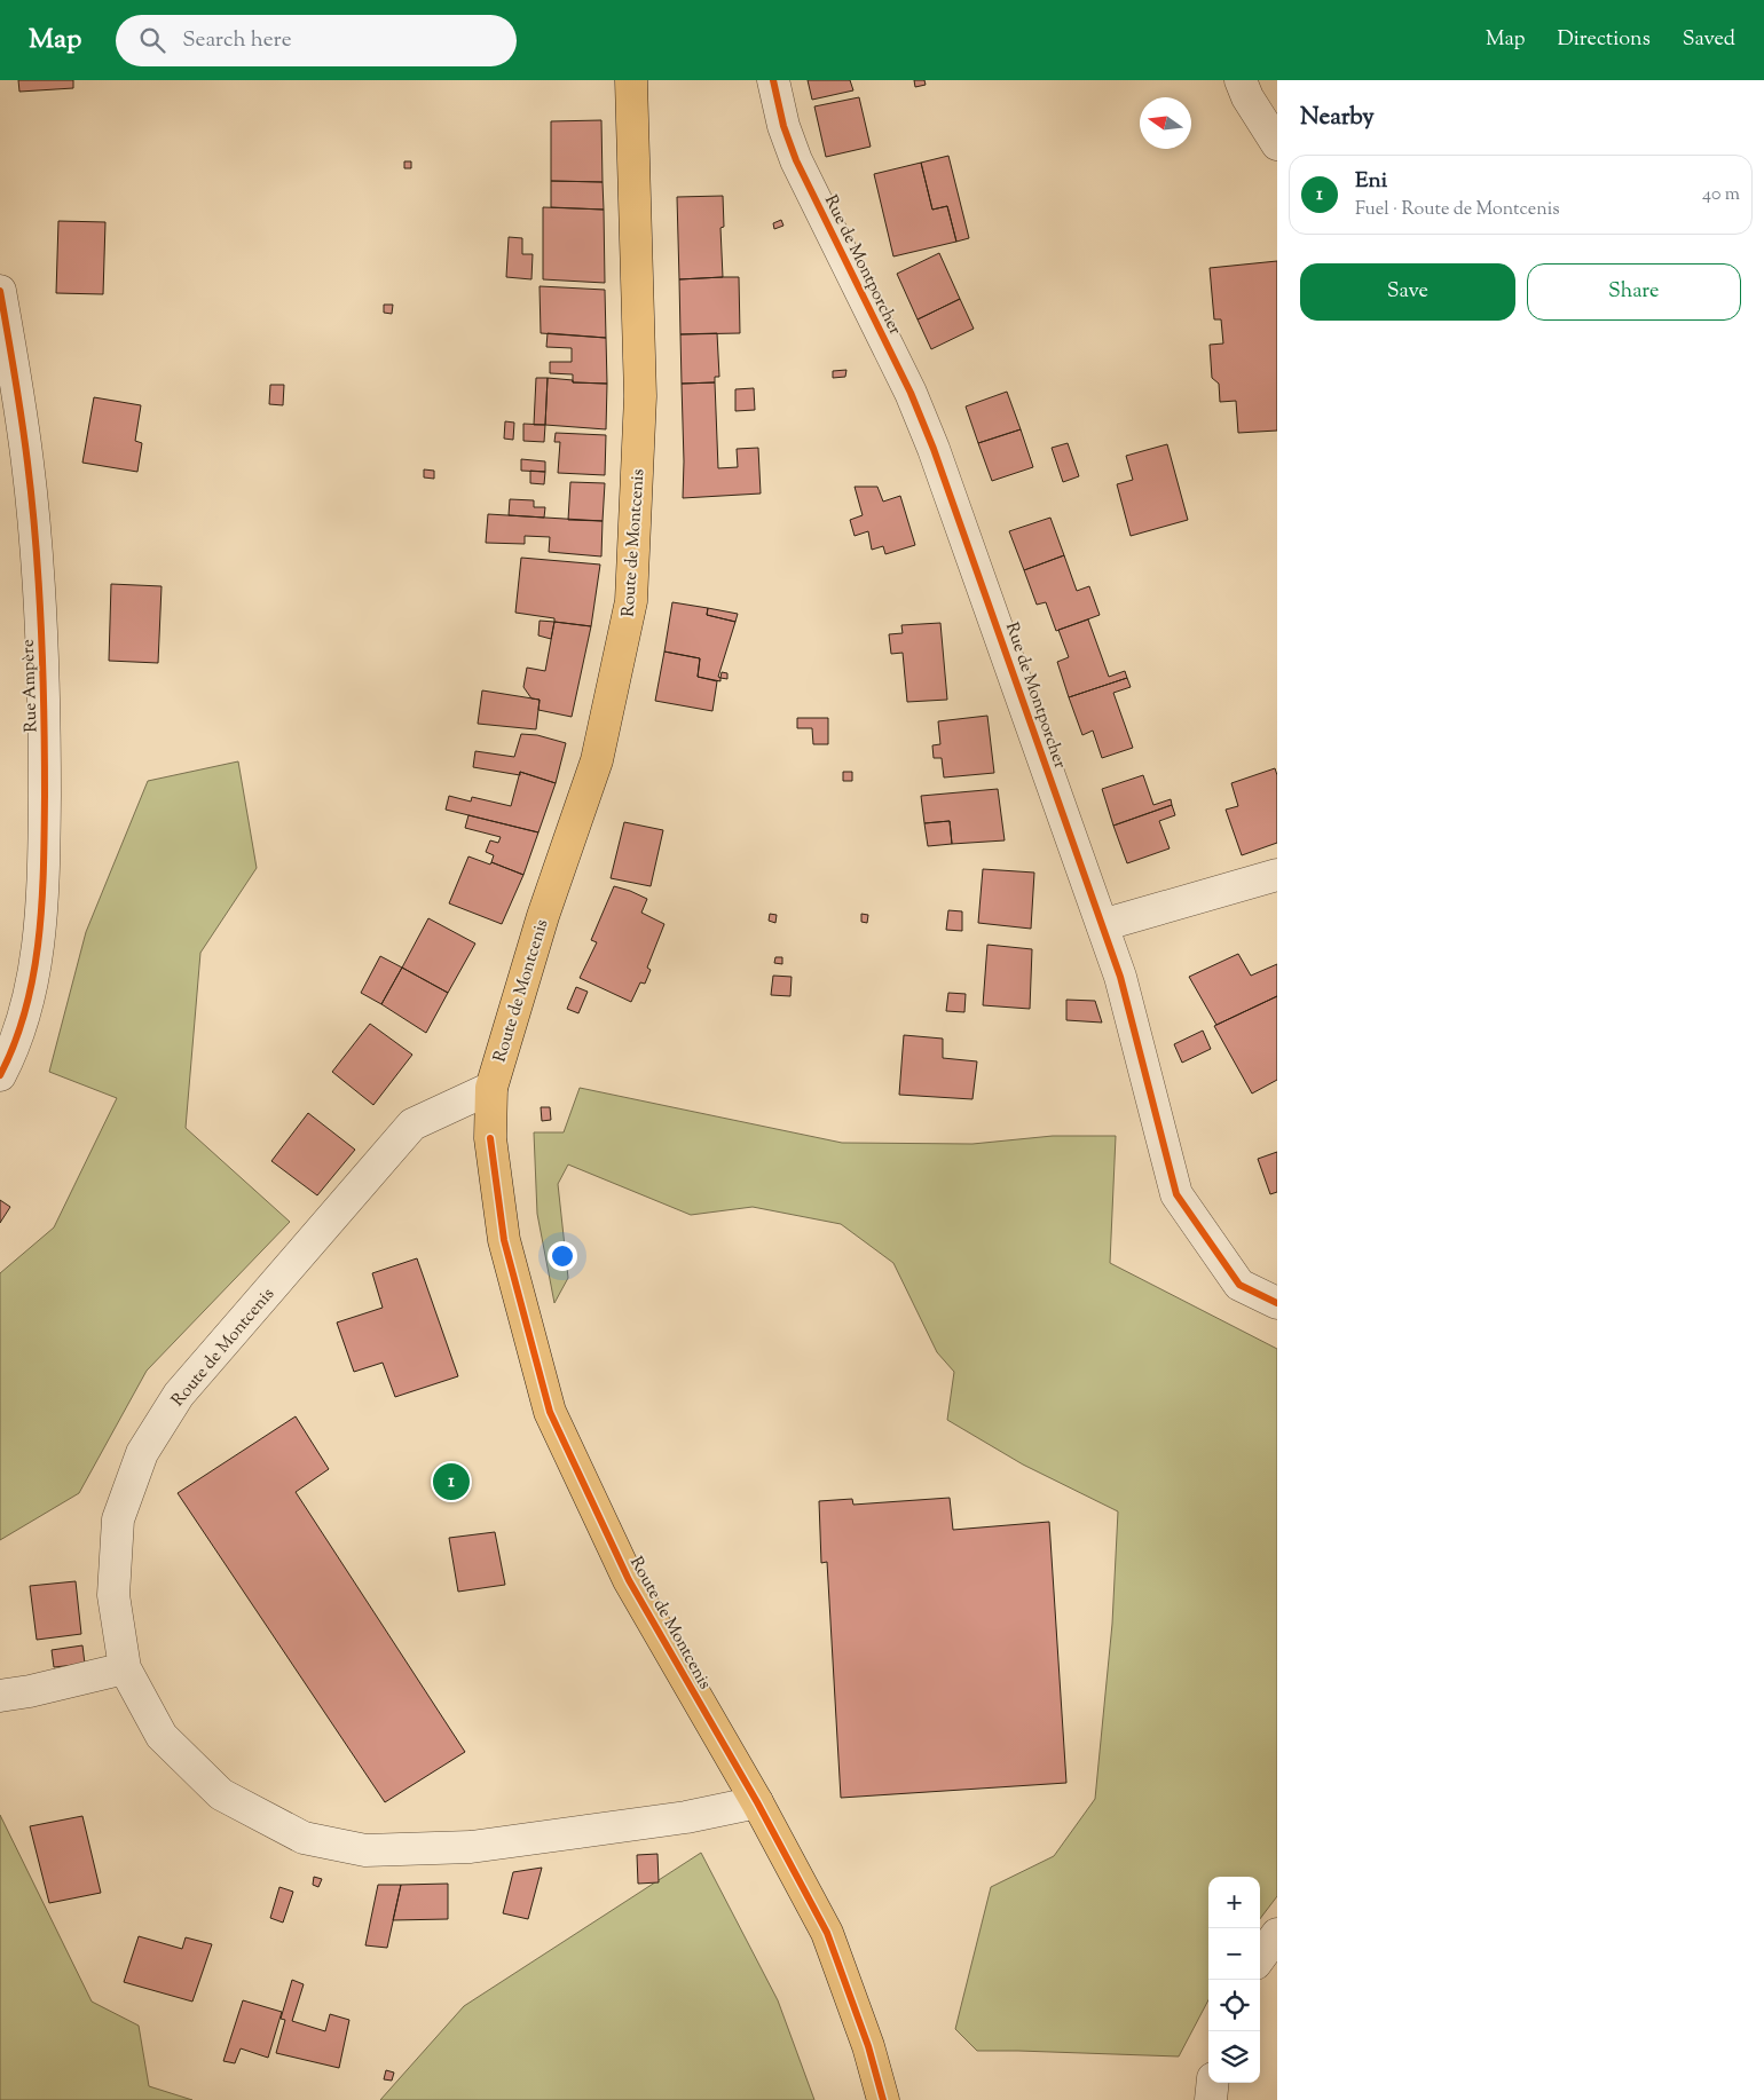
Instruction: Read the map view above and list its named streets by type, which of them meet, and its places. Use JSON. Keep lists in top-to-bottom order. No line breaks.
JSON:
{"streets":{"main road":["Route de Montcenis"],"street":["Rue de Montporcher","Rue Ampère"]},"north":"left","page":{"header":"Map","search":"Search here","nav":["Map","Directions","Saved"],"heading":"Nearby","list":[{"mark":"1","name":"Eni","note":"Fuel · Route de Montcenis","value":"40 m"}],"buttons":["Save","Share"],"pins":"1","map_buttons":["+","−"]}}
